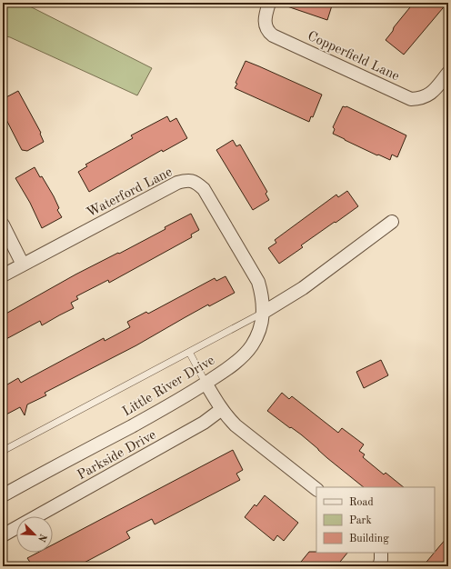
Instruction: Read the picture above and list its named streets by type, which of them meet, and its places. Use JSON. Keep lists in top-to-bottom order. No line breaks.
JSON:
{"streets":{"street":["Copperfield Lane","Waterford Lane","Little River Drive","Parkside Drive"]},"crossings":[["Waterford Lane","Little River Drive"]],"legend":["Road","Park","Building"],"north":"bottom right"}
